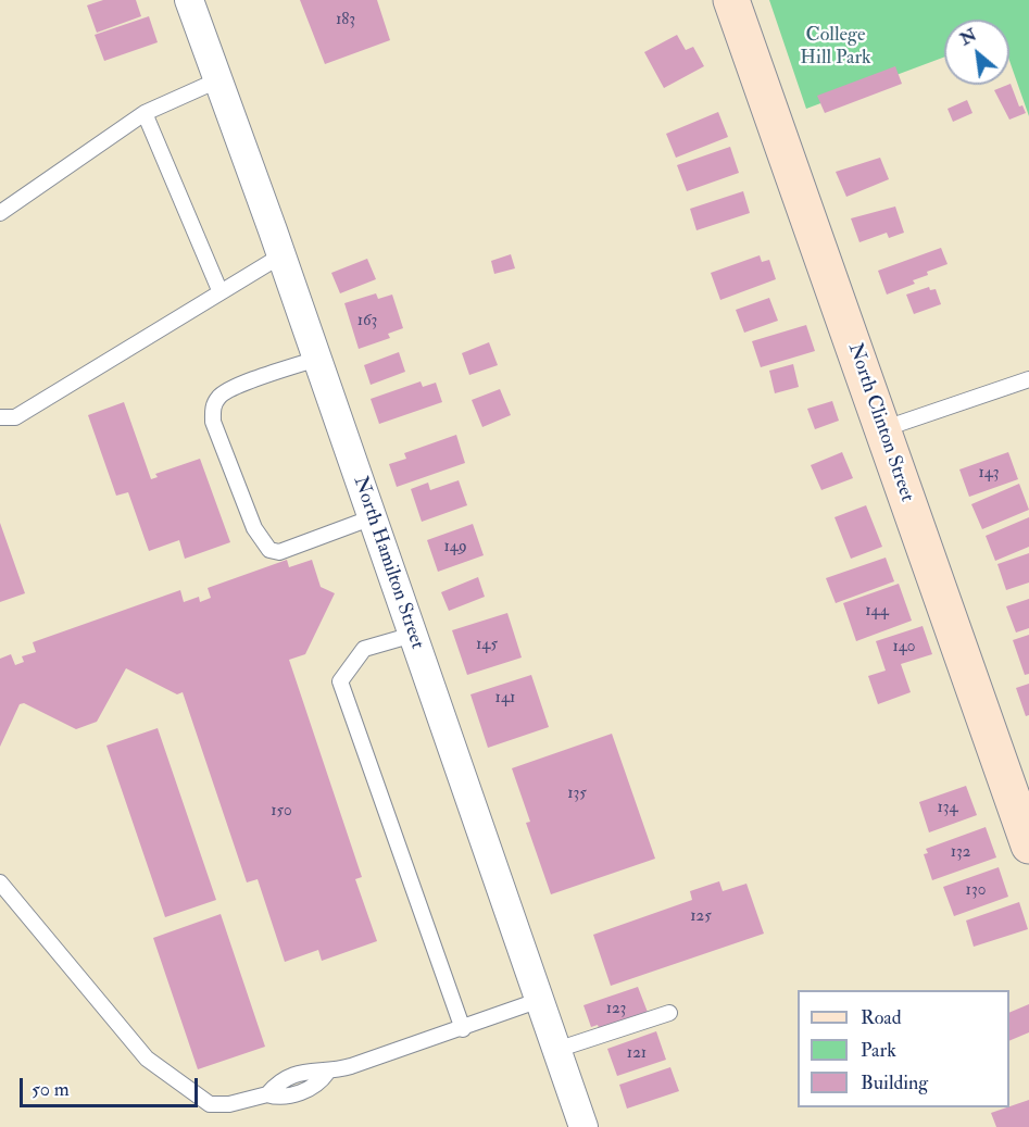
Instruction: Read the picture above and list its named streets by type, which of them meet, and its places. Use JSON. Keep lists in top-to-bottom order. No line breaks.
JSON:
{"streets":{"street":["North Clinton Street","North Hamilton Street"]},"parks":["College Hill Park"],"house_numbers":["183","163","143","149","144","145","140","141","135","134","150","132","130","125","123","121"],"legend":["Road","Park","Building"],"scale_bar":"50 m","north":"top left"}
